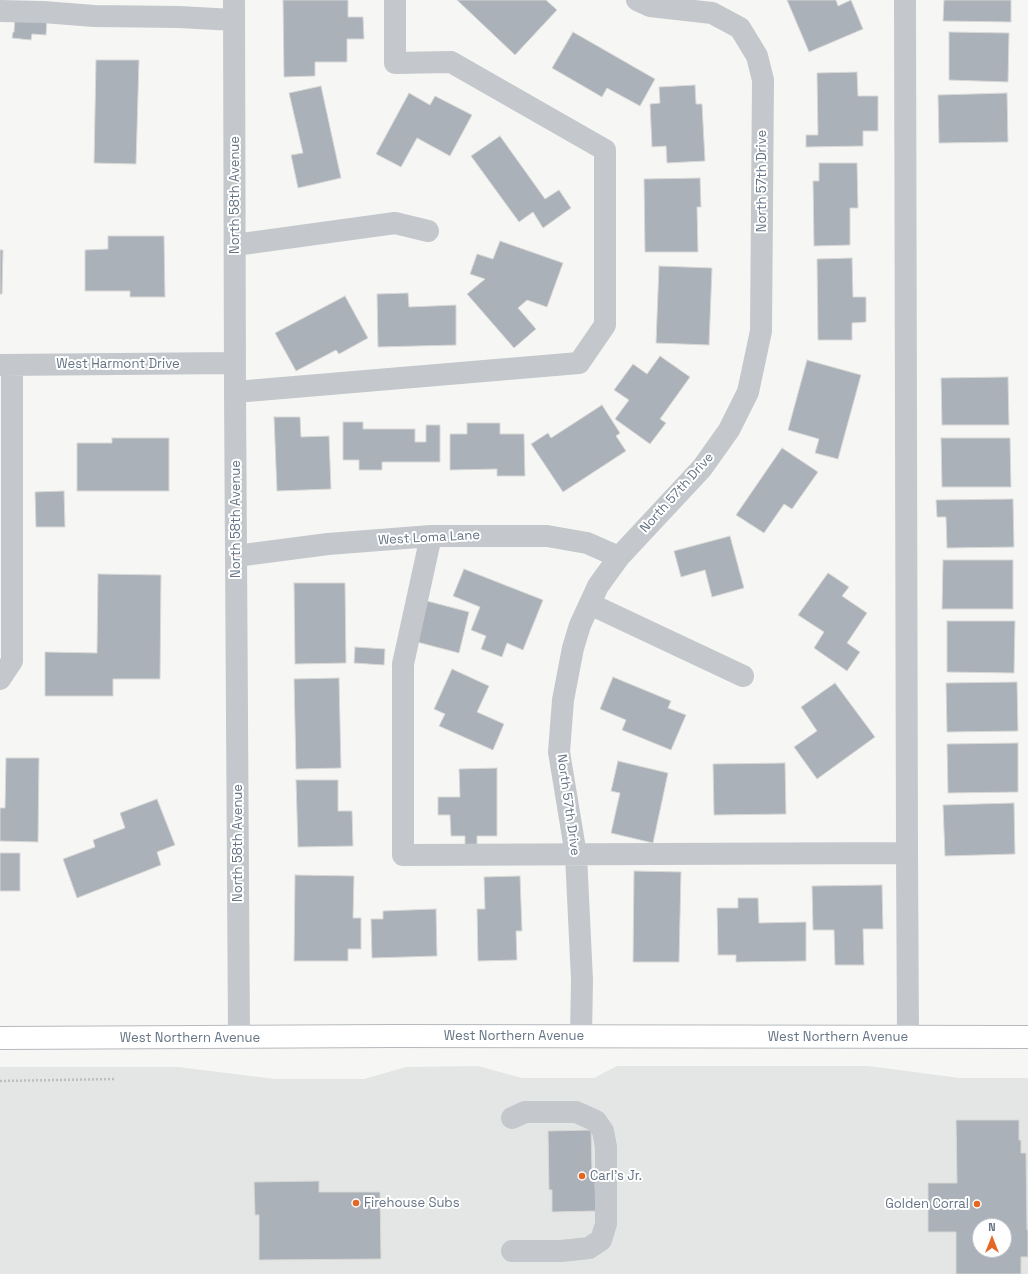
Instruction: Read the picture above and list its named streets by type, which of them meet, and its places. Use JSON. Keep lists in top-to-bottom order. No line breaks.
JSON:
{"streets":{"main road":["West Northern Avenue"],"street":["North 57th Drive","North 58th Avenue","West Harmont Drive","West Loma Lane"]},"crossings":[["North 57th Drive","West Loma Lane"],["North 57th Drive","West Northern Avenue"],["North 58th Avenue","West Harmont Drive"],["North 58th Avenue","West Loma Lane"],["North 58th Avenue","West Northern Avenue"]],"places":["Carl's Jr.","Firehouse Subs","Golden Corral"],"north":"top"}
